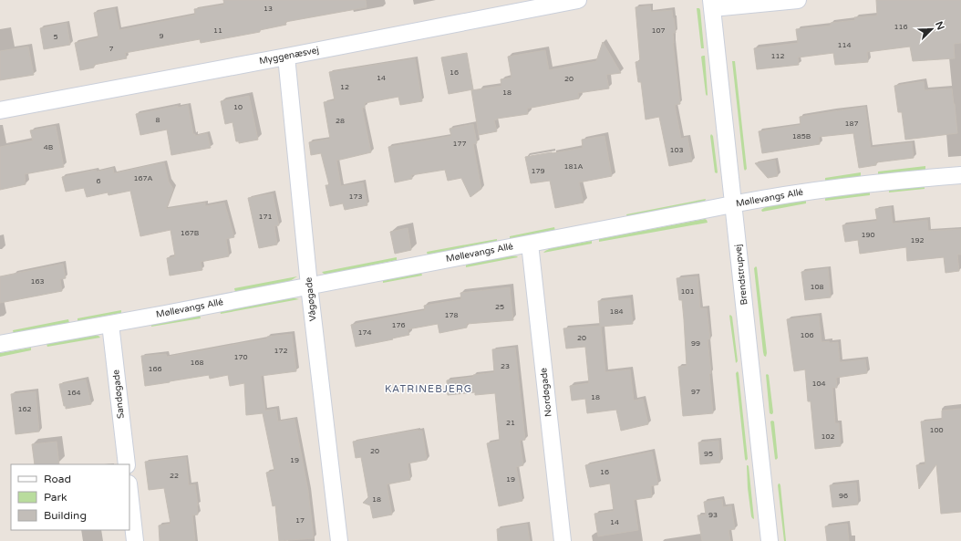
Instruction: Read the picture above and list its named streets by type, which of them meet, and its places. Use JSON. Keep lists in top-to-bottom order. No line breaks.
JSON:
{"streets":{"street":["Myggenæsvej","Møllevangs Allé","Brendstrupvej","Vågøgade","Nordøgade","Sandøgade"]},"crossings":[["Myggenæsvej","Vågøgade"],["Møllevangs Allé","Brendstrupvej"],["Møllevangs Allé","Vågøgade"],["Møllevangs Allé","Nordøgade"],["Møllevangs Allé","Sandøgade"]],"districts":["KATRINEBJERG"],"house_numbers":["13","116","11","107","9","5","114","7","112","16","14","20","12","18","10","8","28","187","185B","177","4B","103","181A","179","167A","6","173","171","167B","190","192","163","108","101","25","184","178","176","174","106","20","99","172","170","168","23","166","104","97","164","18","162","21","100","102","20","95","19","16","22","19","96","18","93","17","14"],"legend":["Road","Park","Building"],"north":"top right"}
